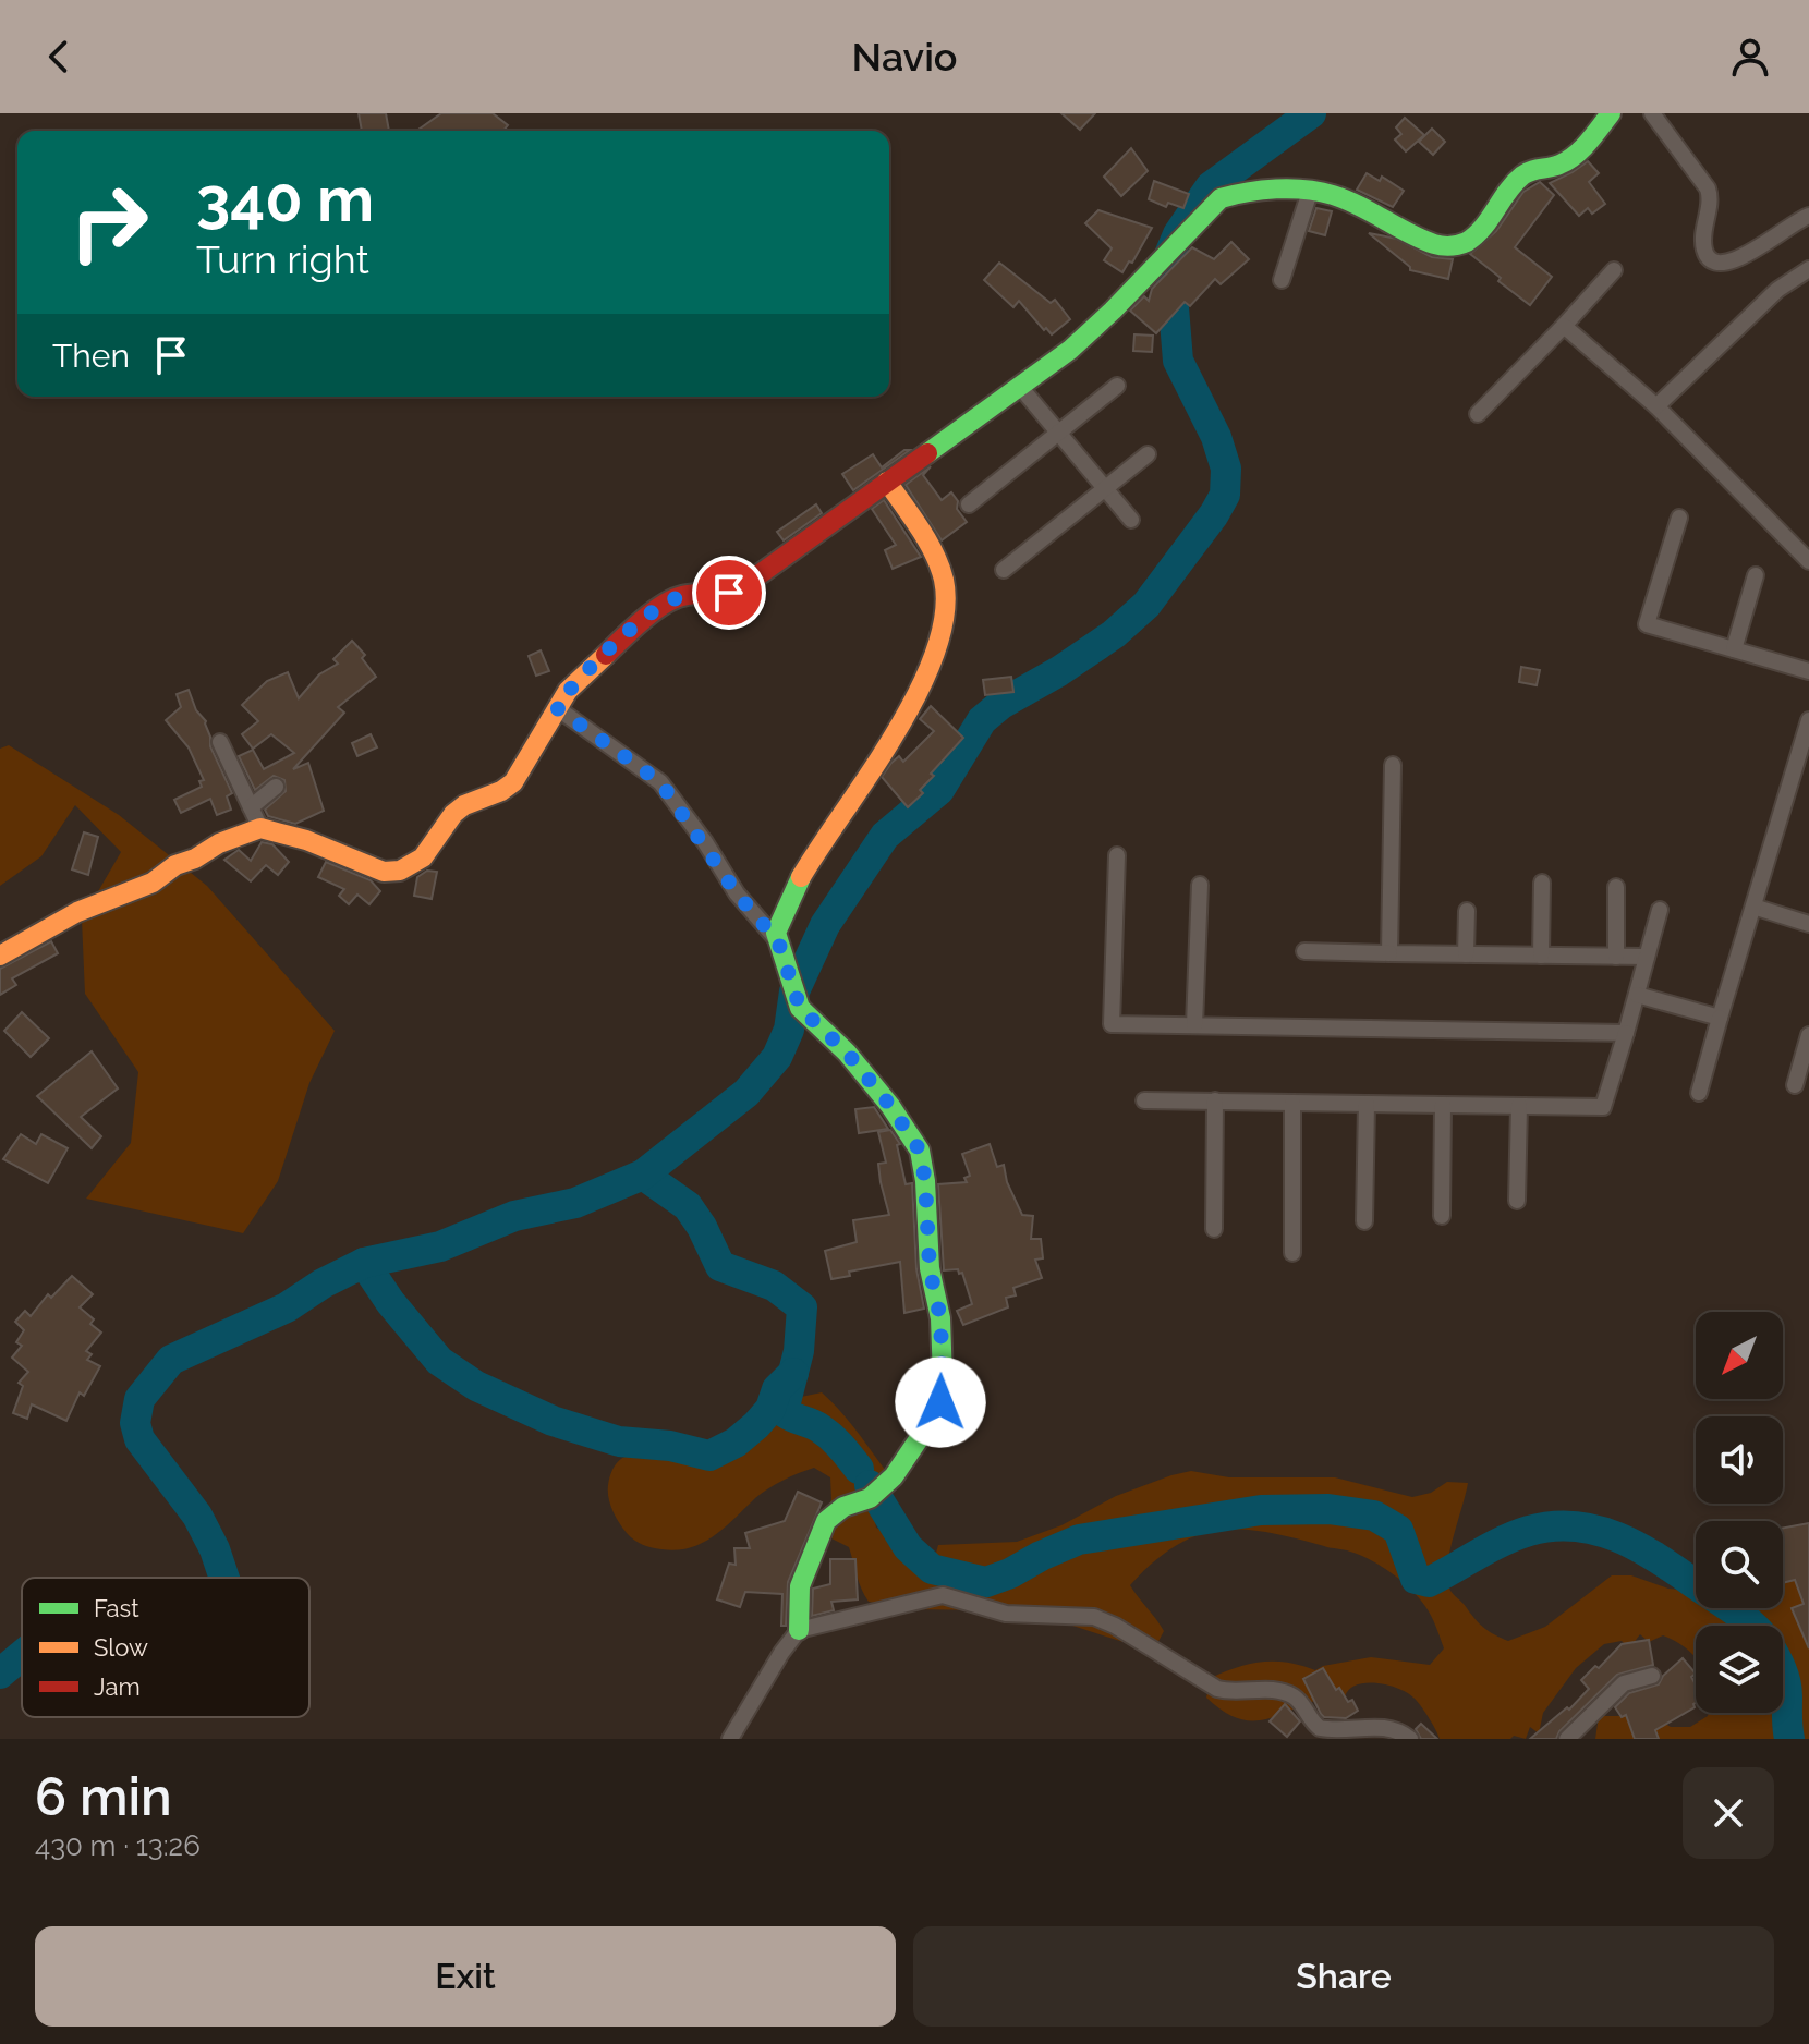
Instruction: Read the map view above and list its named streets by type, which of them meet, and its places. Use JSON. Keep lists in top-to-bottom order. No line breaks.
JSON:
{"legend":["Fast","Slow","Jam"],"north":"bottom left","page":{"header":"Navio","turn":["340 m","Turn right"],"then":"Then","heading":["6 min","430 m · 13:26"],"buttons":["Exit","Share"]}}
